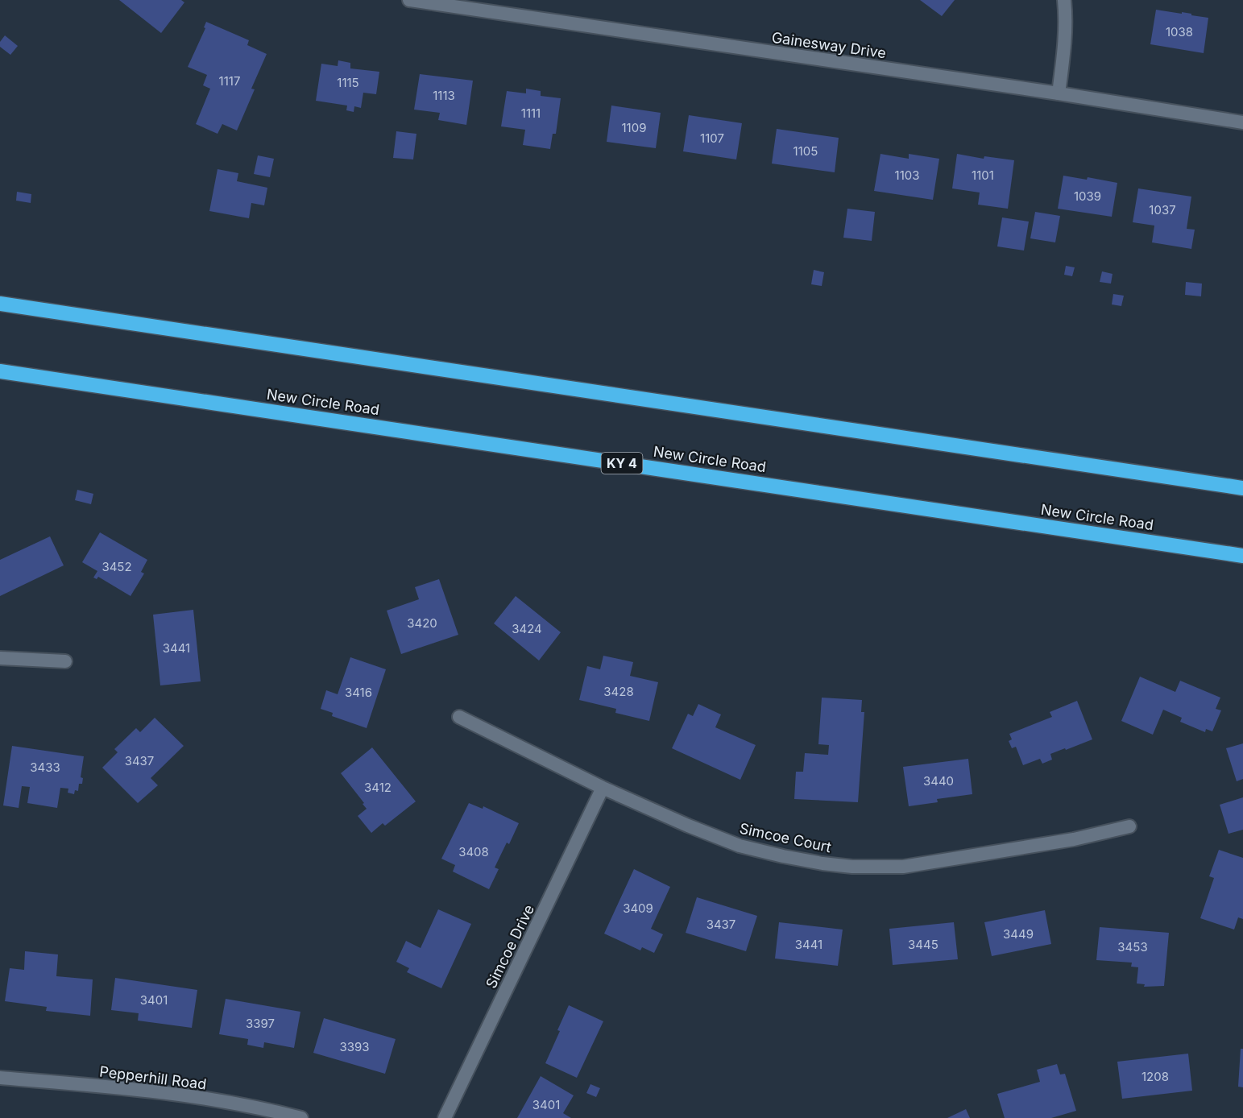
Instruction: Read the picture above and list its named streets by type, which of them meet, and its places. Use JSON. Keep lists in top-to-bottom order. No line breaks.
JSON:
{"streets":{"highway":["New Circle Road","KY 4"],"street":["Gainesway Drive","Simcoe Court","Simcoe Drive","Pepperhill Road"]},"crossings":[["Simcoe Court","Simcoe Drive"]],"house_numbers":["1038","1117","1115","1113","1111","1109","1107","1105","1103","1101","1039","1037","3452","3420","3424","3441","3428","3416","3437","3433","3440","3412","3408","3409","3437","3449","3441","3445","3453","3401","3397","3393","1208","3401"]}
